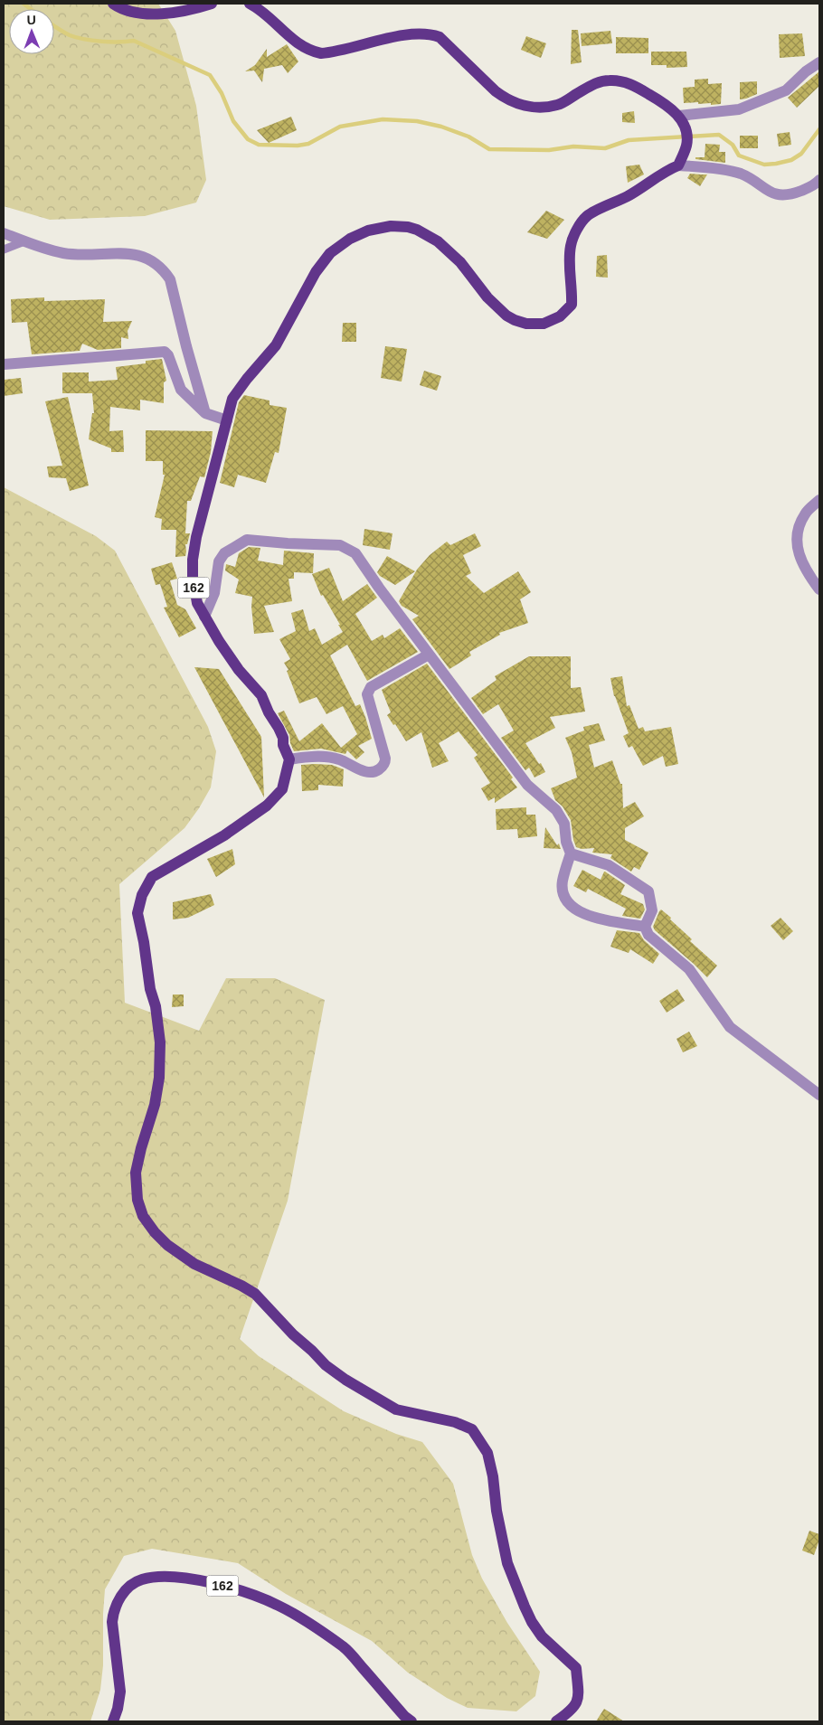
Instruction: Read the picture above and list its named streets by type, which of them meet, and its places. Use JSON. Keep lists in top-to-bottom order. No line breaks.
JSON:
{"streets":{"main road":["162"]},"north":"top"}
